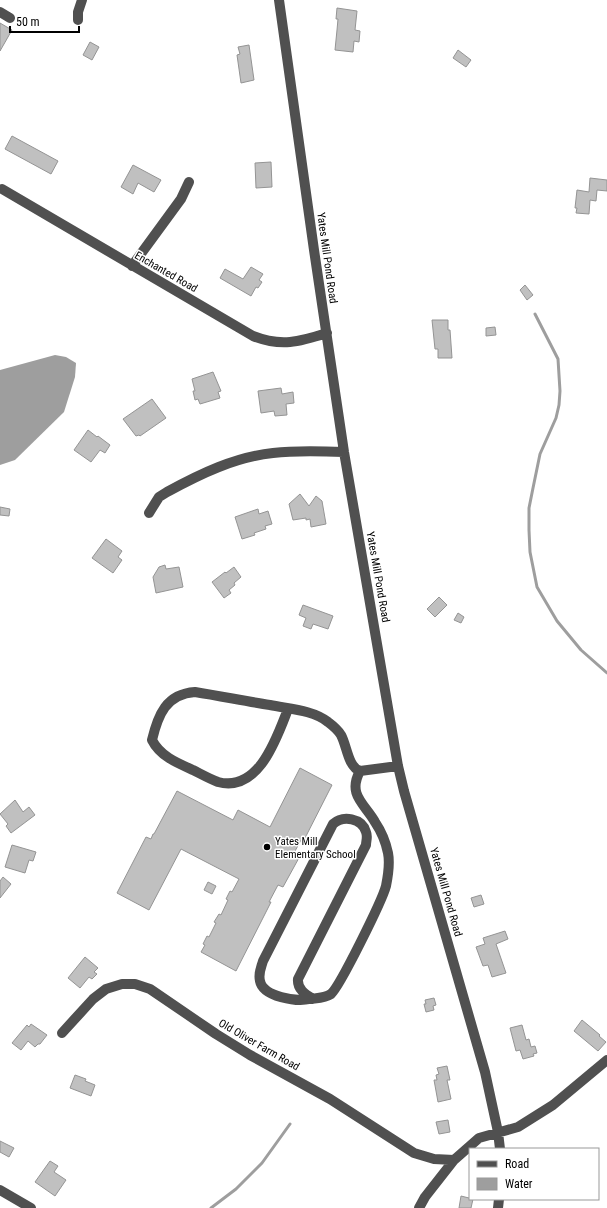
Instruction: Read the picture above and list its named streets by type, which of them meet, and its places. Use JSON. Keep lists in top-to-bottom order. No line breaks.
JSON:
{"streets":{"street":["Yates Mill Pond Road","Enchanted Road","Old Oliver Farm Road"]},"crossings":[["Yates Mill Pond Road","Enchanted Road"]],"places":["Yates Mill Elementary School"],"legend":["Road","Water"],"scale_bar":"50 m"}
